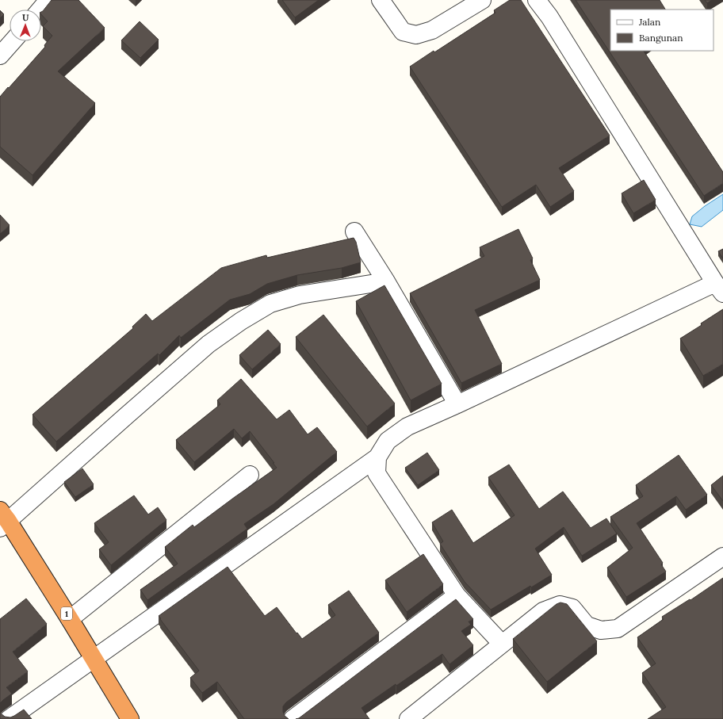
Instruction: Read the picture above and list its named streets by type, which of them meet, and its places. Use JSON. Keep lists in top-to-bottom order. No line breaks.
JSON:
{"streets":{"highway":["1"]},"legend":["Jalan","Bangunan"],"north":"top"}
